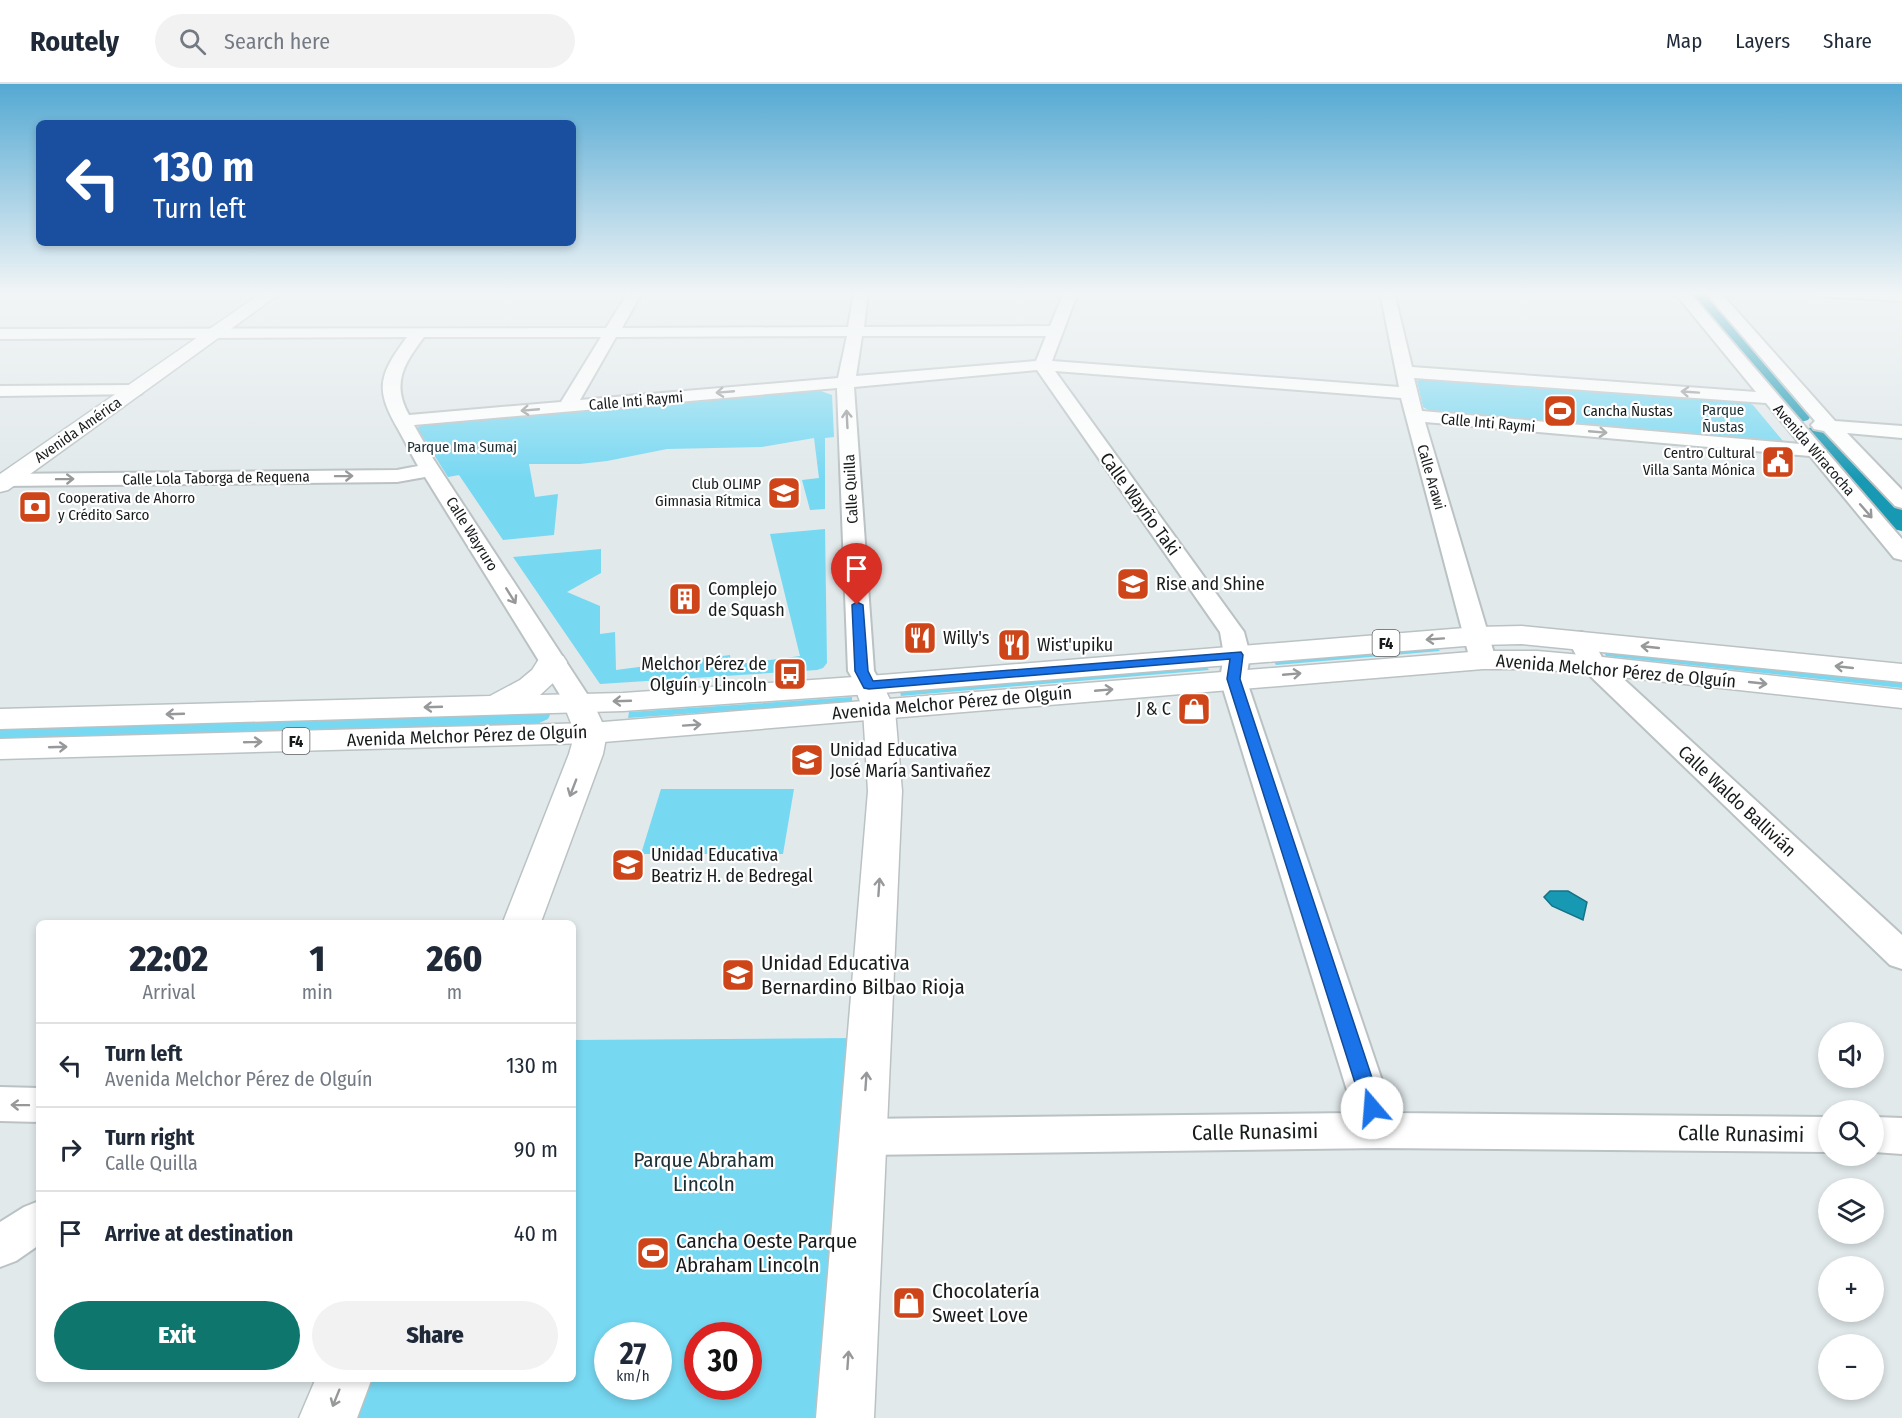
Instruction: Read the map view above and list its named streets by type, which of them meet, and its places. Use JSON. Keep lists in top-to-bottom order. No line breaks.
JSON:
{"streets":{"main road":["Avenida América","F4","Avenida Melchor Pérez de Olguín"],"street":["Calle Inti Raymi","Avenida Wiracocha","Calle Arawi","Calle Lola Taborga de Requena","Calle Quilla","Calle Wayño Taki","Calle Wayruro","Calle Waldo Ballivián","Calle Runasimi"]},"crossings":[["Calle Inti Raymi","Avenida Wiracocha"],["Calle Inti Raymi","Calle Arawi"],["Calle Inti Raymi","Calle Quilla"],["Calle Inti Raymi","Calle Wayño Taki"],["Calle Inti Raymi","Calle Wayruro"],["Avenida América","Calle Lola Taborga de Requena"],["Calle Arawi","Avenida Melchor Pérez de Olguín"],["Calle Lola Taborga de Requena","Calle Wayruro"],["Calle Quilla","Avenida Melchor Pérez de Olguín"],["Calle Wayño Taki","Avenida Melchor Pérez de Olguín"],["Calle Wayño Taki","Calle Runasimi"],["Calle Wayruro","Avenida Melchor Pérez de Olguín"],["Avenida Melchor Pérez de Olguín","Calle Waldo Ballivián"]],"one_way":["Calle Quilla","Calle Wayruro"],"parks":["Parque Ñustas","Parque Ima Sumaj","Parque Abraham Lincoln"],"places":{"sports":["Cancha Ñustas","Cancha Oeste Parque Abraham Lincoln"],"public building":["Centro Cultural Villa Santa Mónica"],"school or university":["Club OLIMP Gimnasia Rítmica","Rise and Shine","Unidad Educativa José María Santivañez","Unidad Educativa Beatriz H. de Bedregal","Unidad Educativa Bernardino Bilbao Rioja"],"bank":["Cooperativa de Ahorro y Crédito Sarco"],"building":["Complejo de Squash"],"restaurant":["Willy's","Wist'upiku"],"bus stop":["Melchor Pérez de Olguín y Lincoln"],"shop":["J & C","Chocolatería Sweet Love"]},"page":{"header":"Routely","search":"Search here","nav":["Map","Layers","Share"],"turn":["130 m","Turn left"],"eta":["22:02","Arrival","1","min","260","m"],"map_buttons":["+","−"],"list":[{"name":"Turn left","note":"Avenida Melchor Pérez de Olguín","value":"130 m"},{"name":"Turn right","note":"Calle Quilla","value":"90 m"},{"name":"Arrive at destination","value":"40 m"}],"buttons":["Exit","Share"],"speed":"27 km/h","limit":"30"}}
